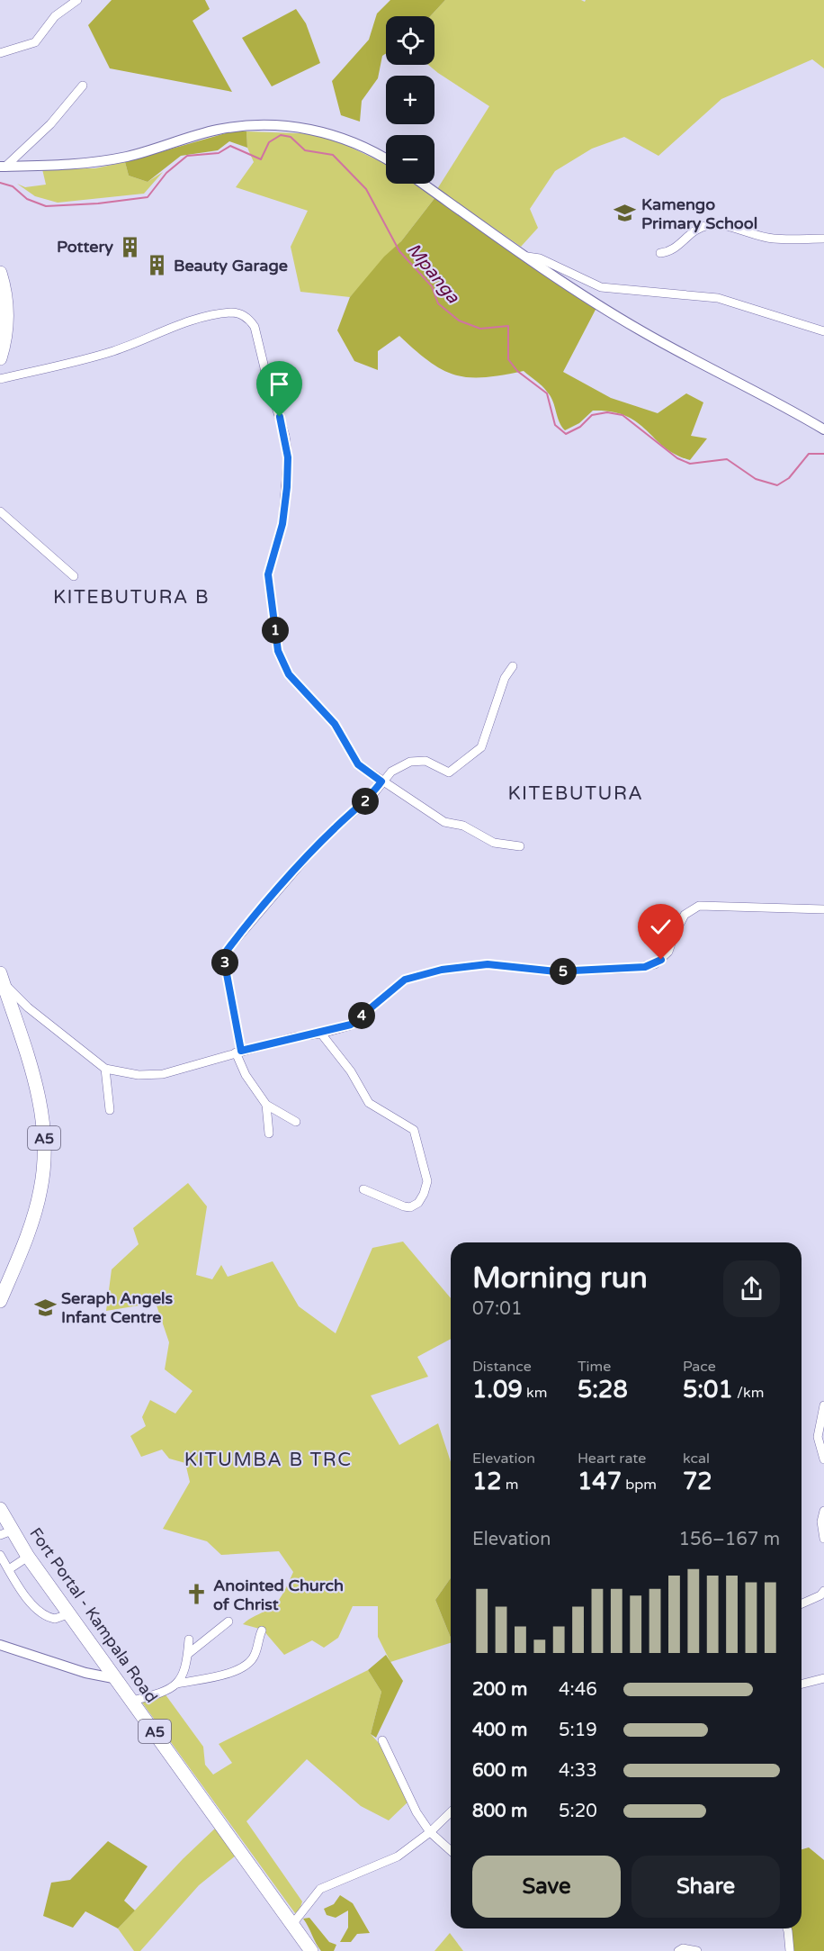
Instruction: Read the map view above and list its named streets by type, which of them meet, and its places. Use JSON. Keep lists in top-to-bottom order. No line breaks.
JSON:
{"streets":{"highway":["A5","Fort Portal - Kampala Road"]},"districts":["KITEBUTURA B","KITEBUTURA","KITUMBA B TRC"],"water":["Mpanga"],"places":{"school or university":["Kamengo Primary School","Seraph Angels Infant Centre"],"building":["Pottery","Beauty Garage"],"church":["Anointed Church of Christ"]},"page":{"map_buttons":["+","−"],"pins":["1","2","3","5","4"],"heading":["Morning run","07:01"],"stats":[["Distance","1.09 km"],["Time","5:28"],["Pace","5:01 /km"],["Elevation","12 m"],["Heart rate","147 bpm"],["kcal","72"]],"chart":["Elevation","156–167 m"],"list":[{"name":"200 m","note":"4:46"},{"name":"400 m","note":"5:19"},{"name":"600 m","note":"4:33"},{"name":"800 m","note":"5:20"}],"buttons":["Save","Share"]}}
